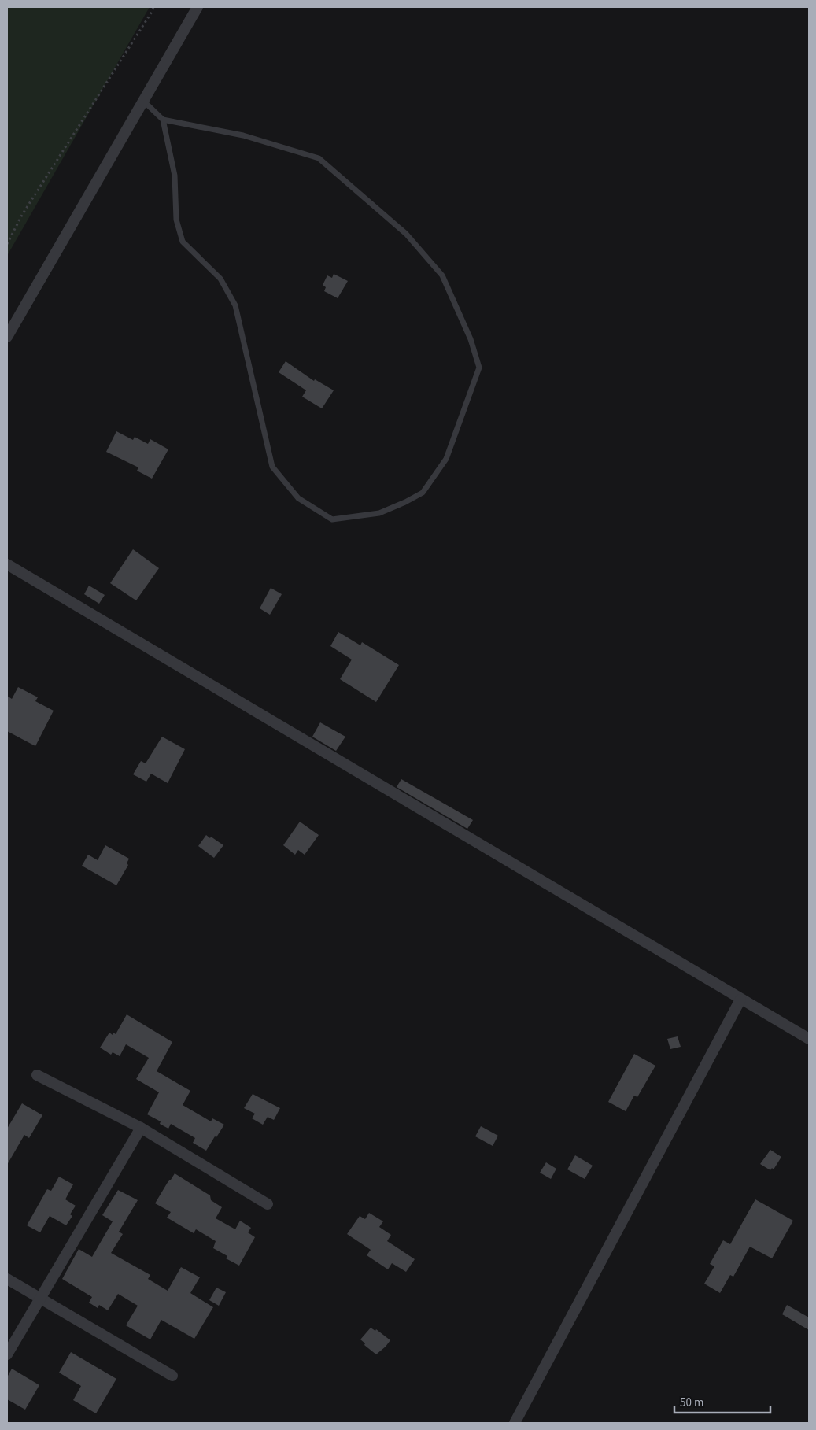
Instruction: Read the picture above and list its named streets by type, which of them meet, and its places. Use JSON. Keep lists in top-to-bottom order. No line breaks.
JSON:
{"scale_bar":"50 m"}
